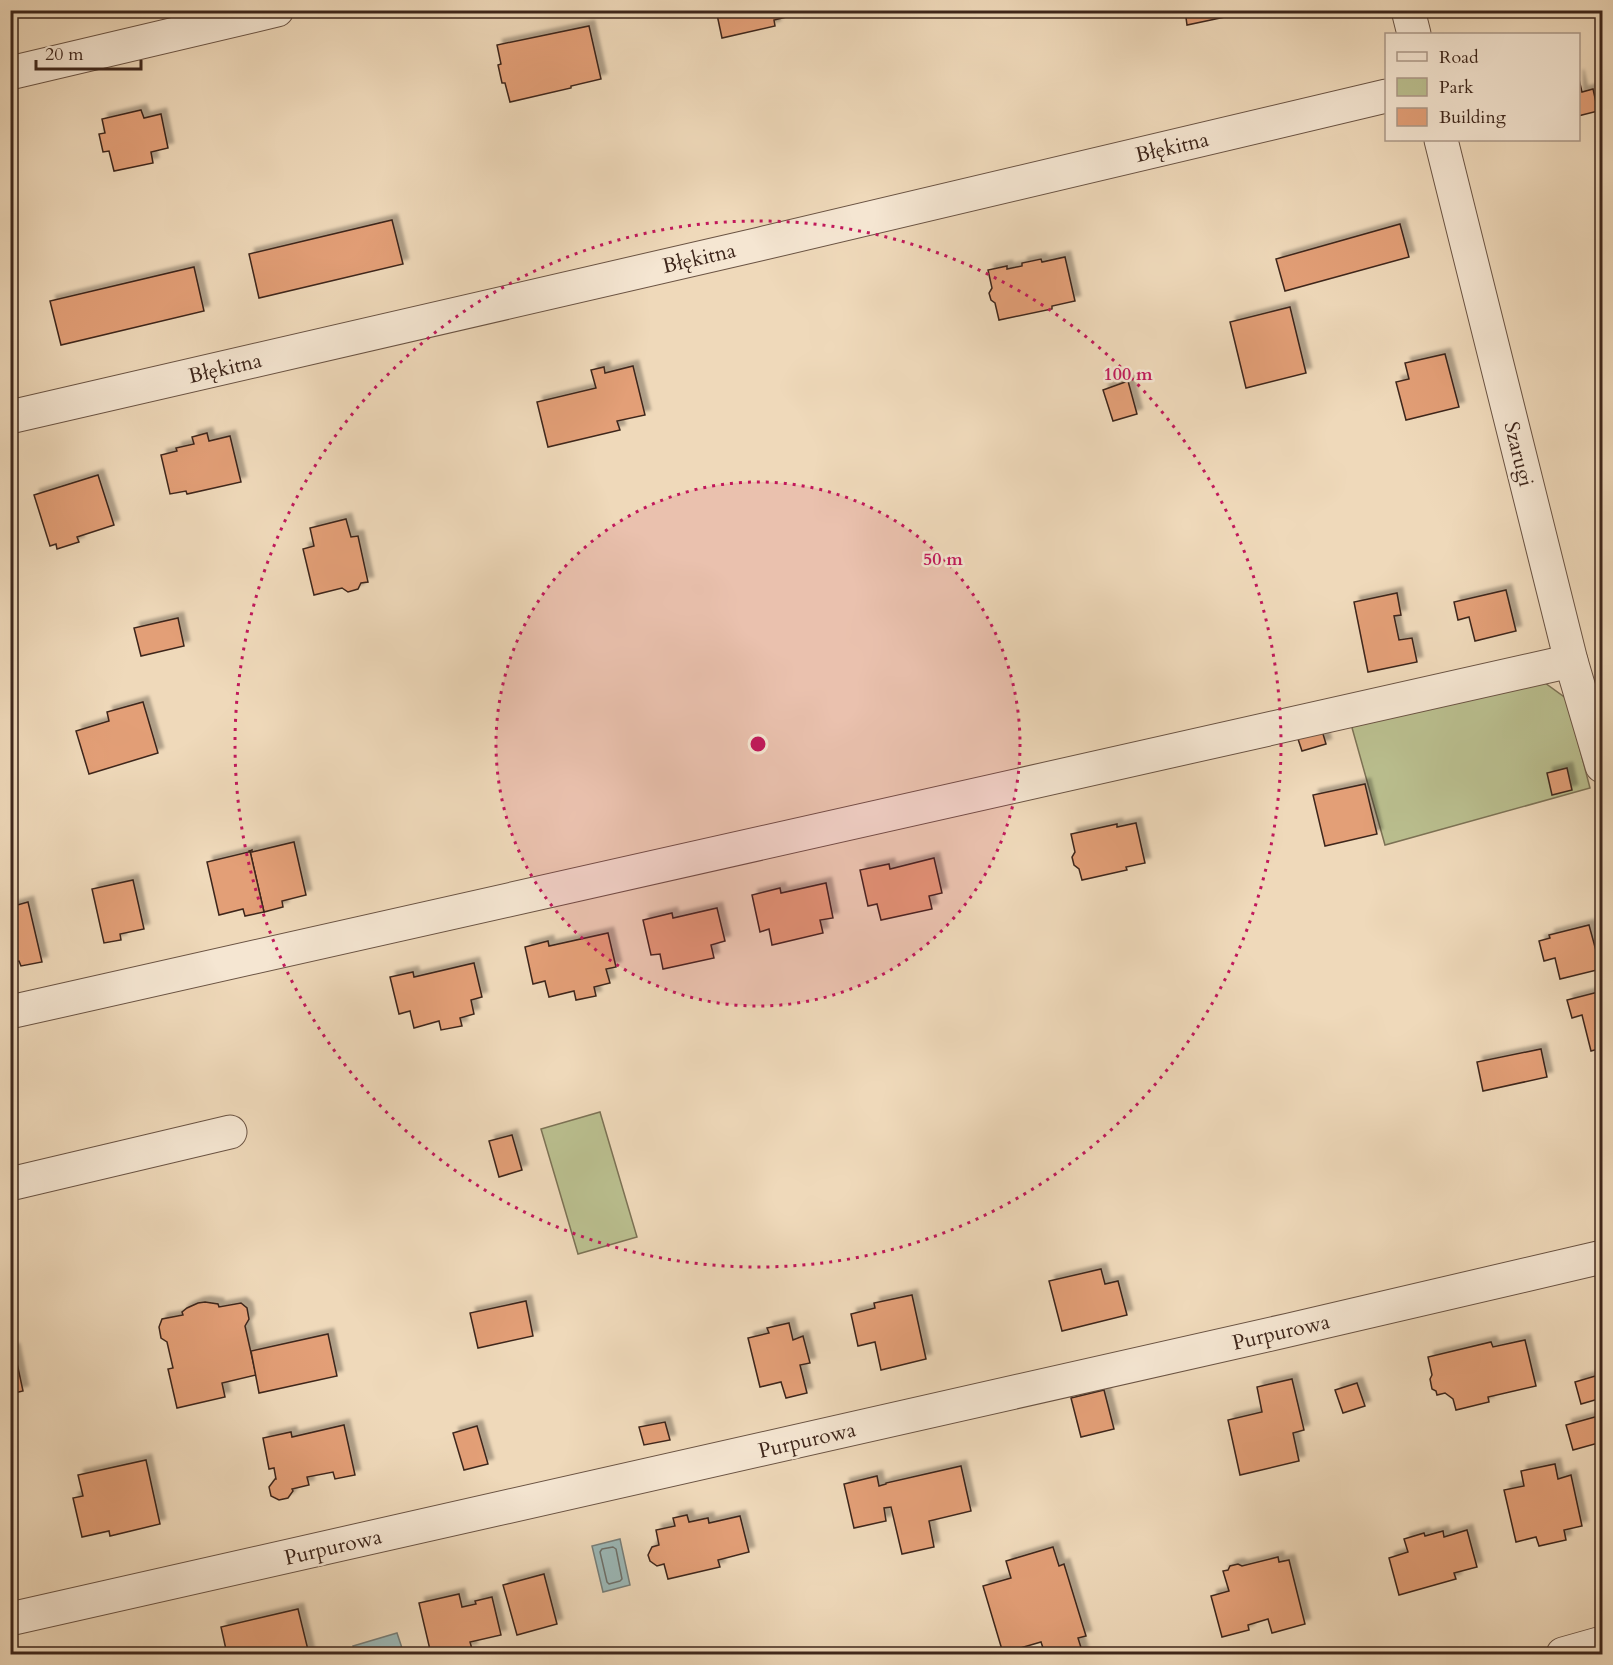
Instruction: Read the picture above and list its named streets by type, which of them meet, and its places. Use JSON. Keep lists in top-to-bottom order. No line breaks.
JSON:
{"streets":{"street":["Błękitna","Szarugi","Purpurowa"]},"legend":["Road","Park","Building"],"scale_bar":"20 m","rings":["100 m","50 m"]}
